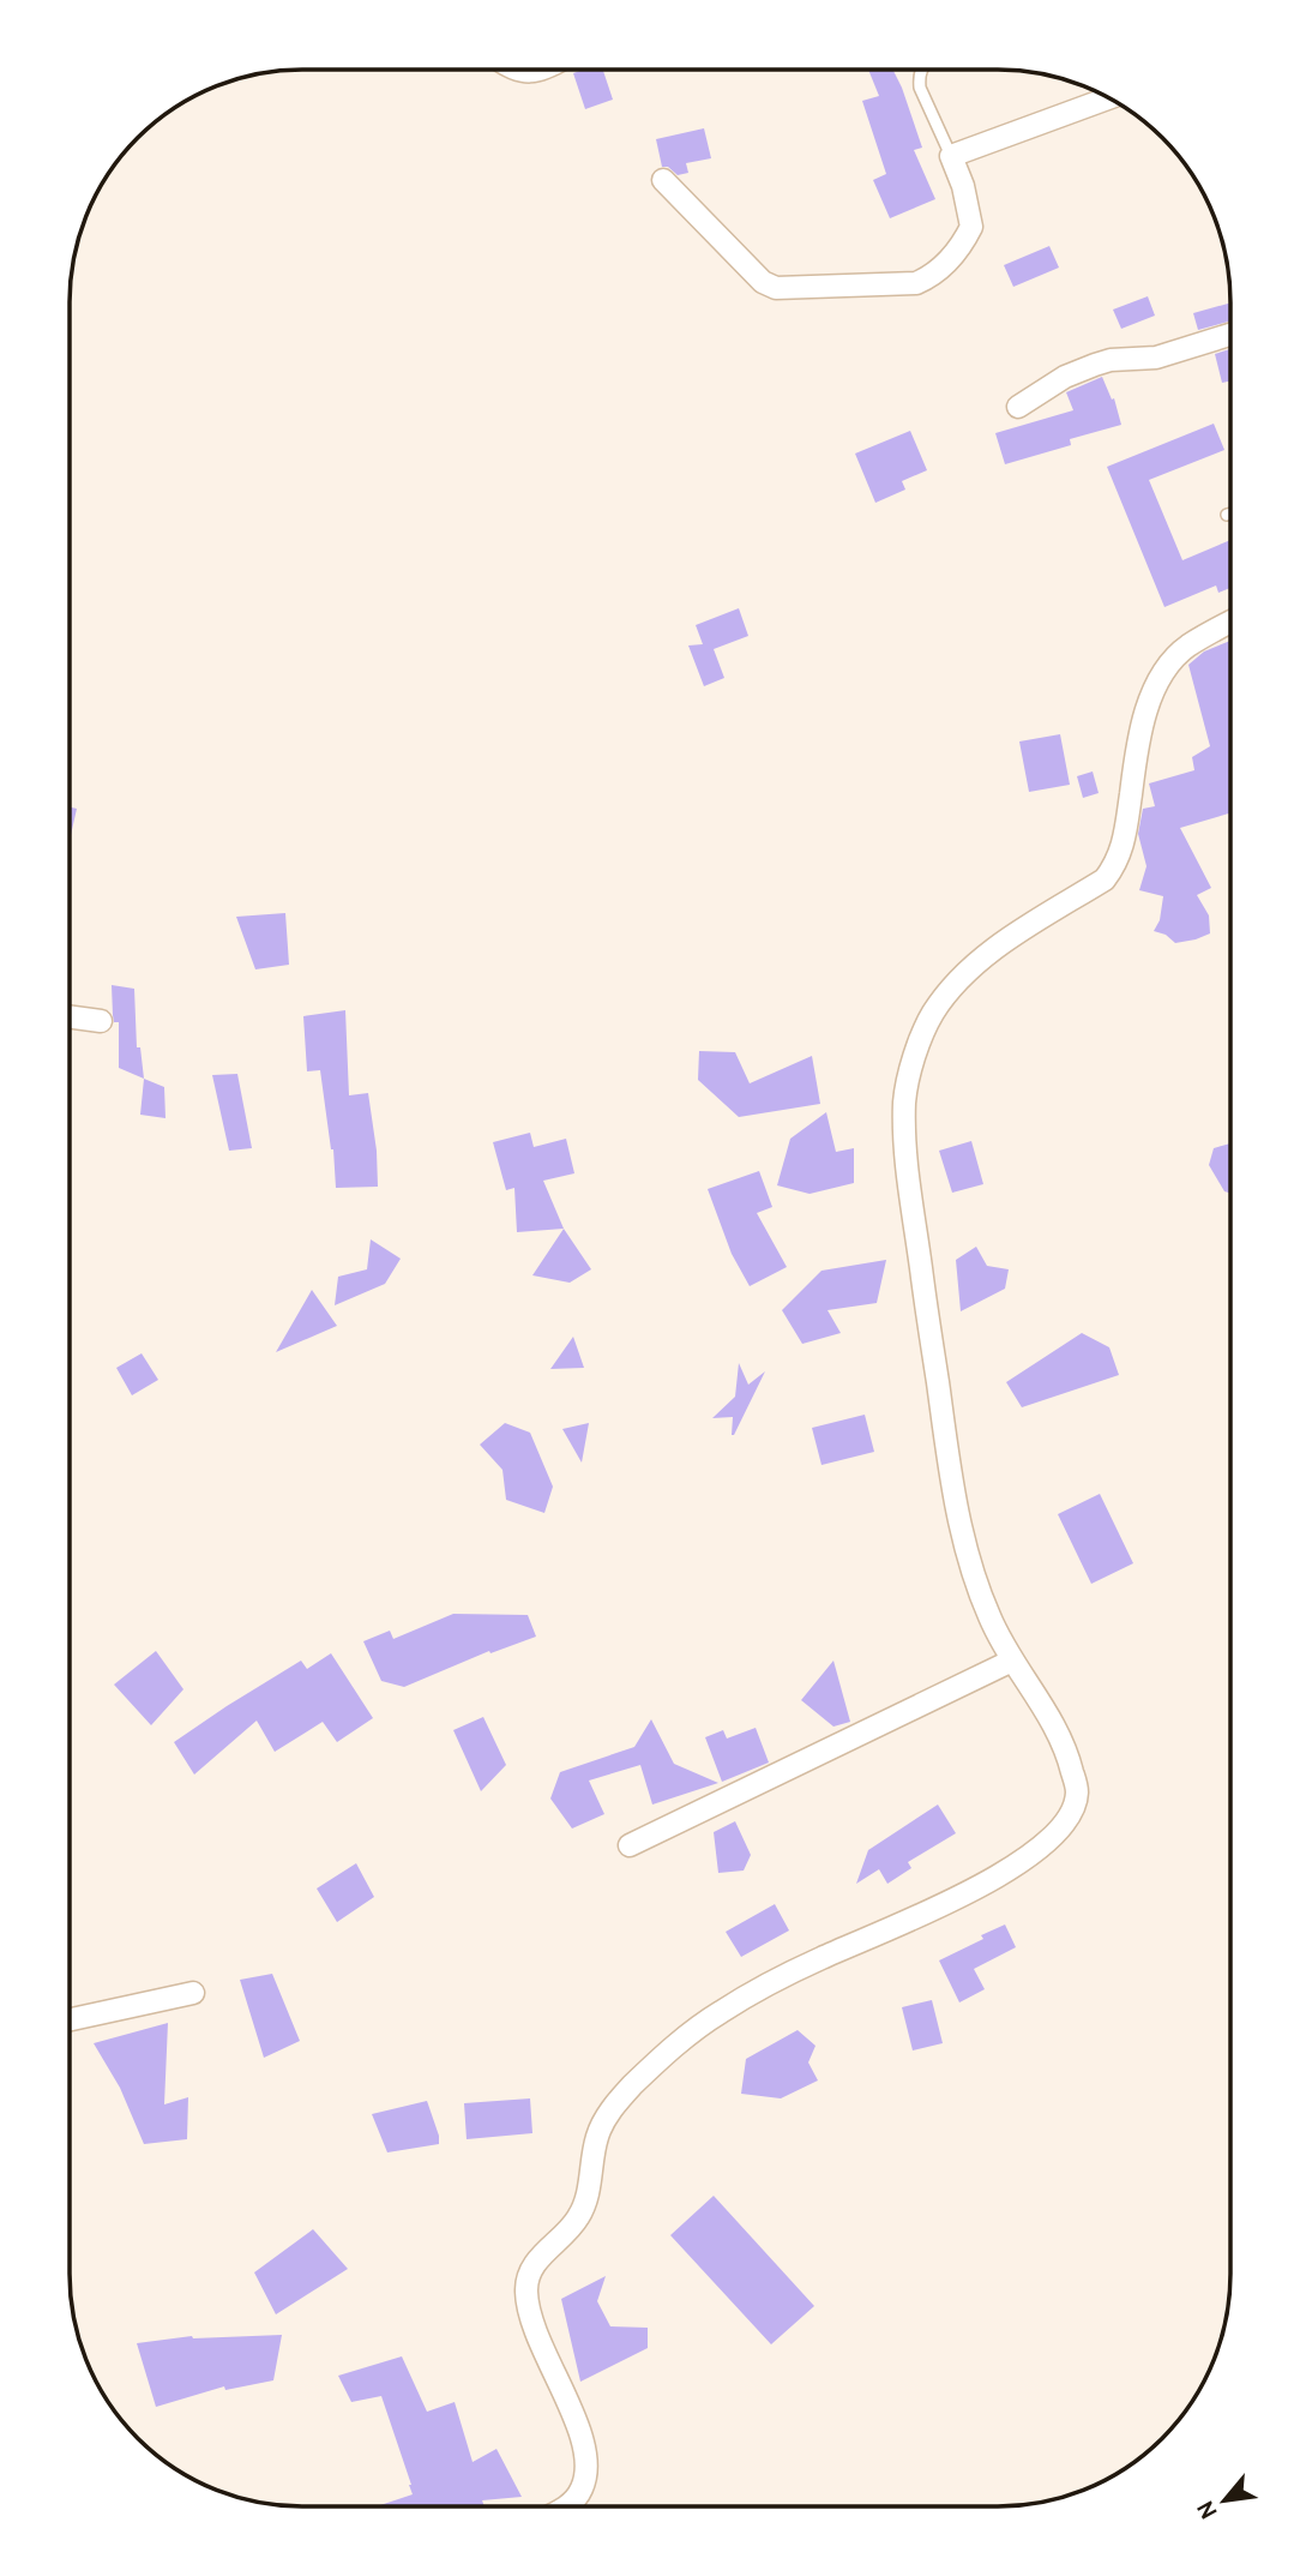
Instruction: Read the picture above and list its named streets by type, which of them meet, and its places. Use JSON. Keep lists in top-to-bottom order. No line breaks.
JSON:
{"north":"bottom left"}
